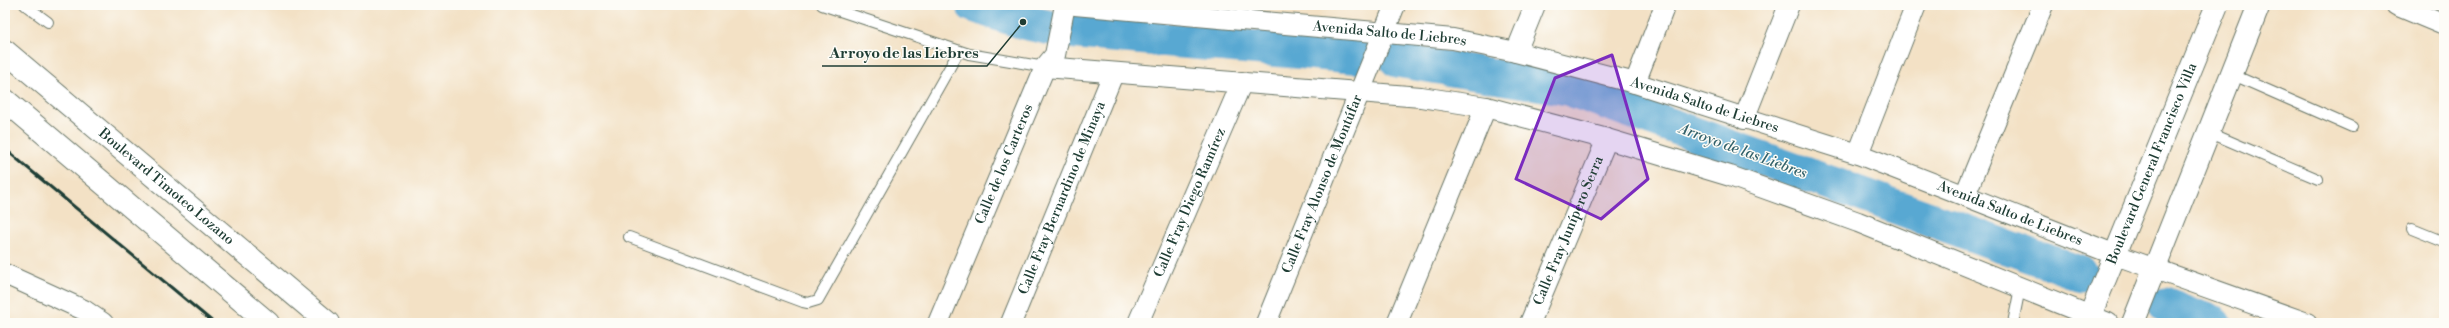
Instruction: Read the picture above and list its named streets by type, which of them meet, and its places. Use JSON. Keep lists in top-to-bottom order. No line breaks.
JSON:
{"streets":{"main road":["Boulevard General Francisco Villa","Boulevard Timoteo Lozano"],"street":["Avenida Salto de Liebres","Calle de los Carteros","Calle Fray Alonso de Montúfar","Calle Fray Bernardino de Minaya","Calle Fray Diego Ramírez","Calle Fray Junípero Serra"]},"crossings":[["Avenida Salto de Liebres","Calle de los Carteros"],["Avenida Salto de Liebres","Boulevard General Francisco Villa"],["Avenida Salto de Liebres","Calle Fray Alonso de Montúfar"]],"water":["Arroyo de las Liebres"],"places":["Arroyo de las Liebres"]}
